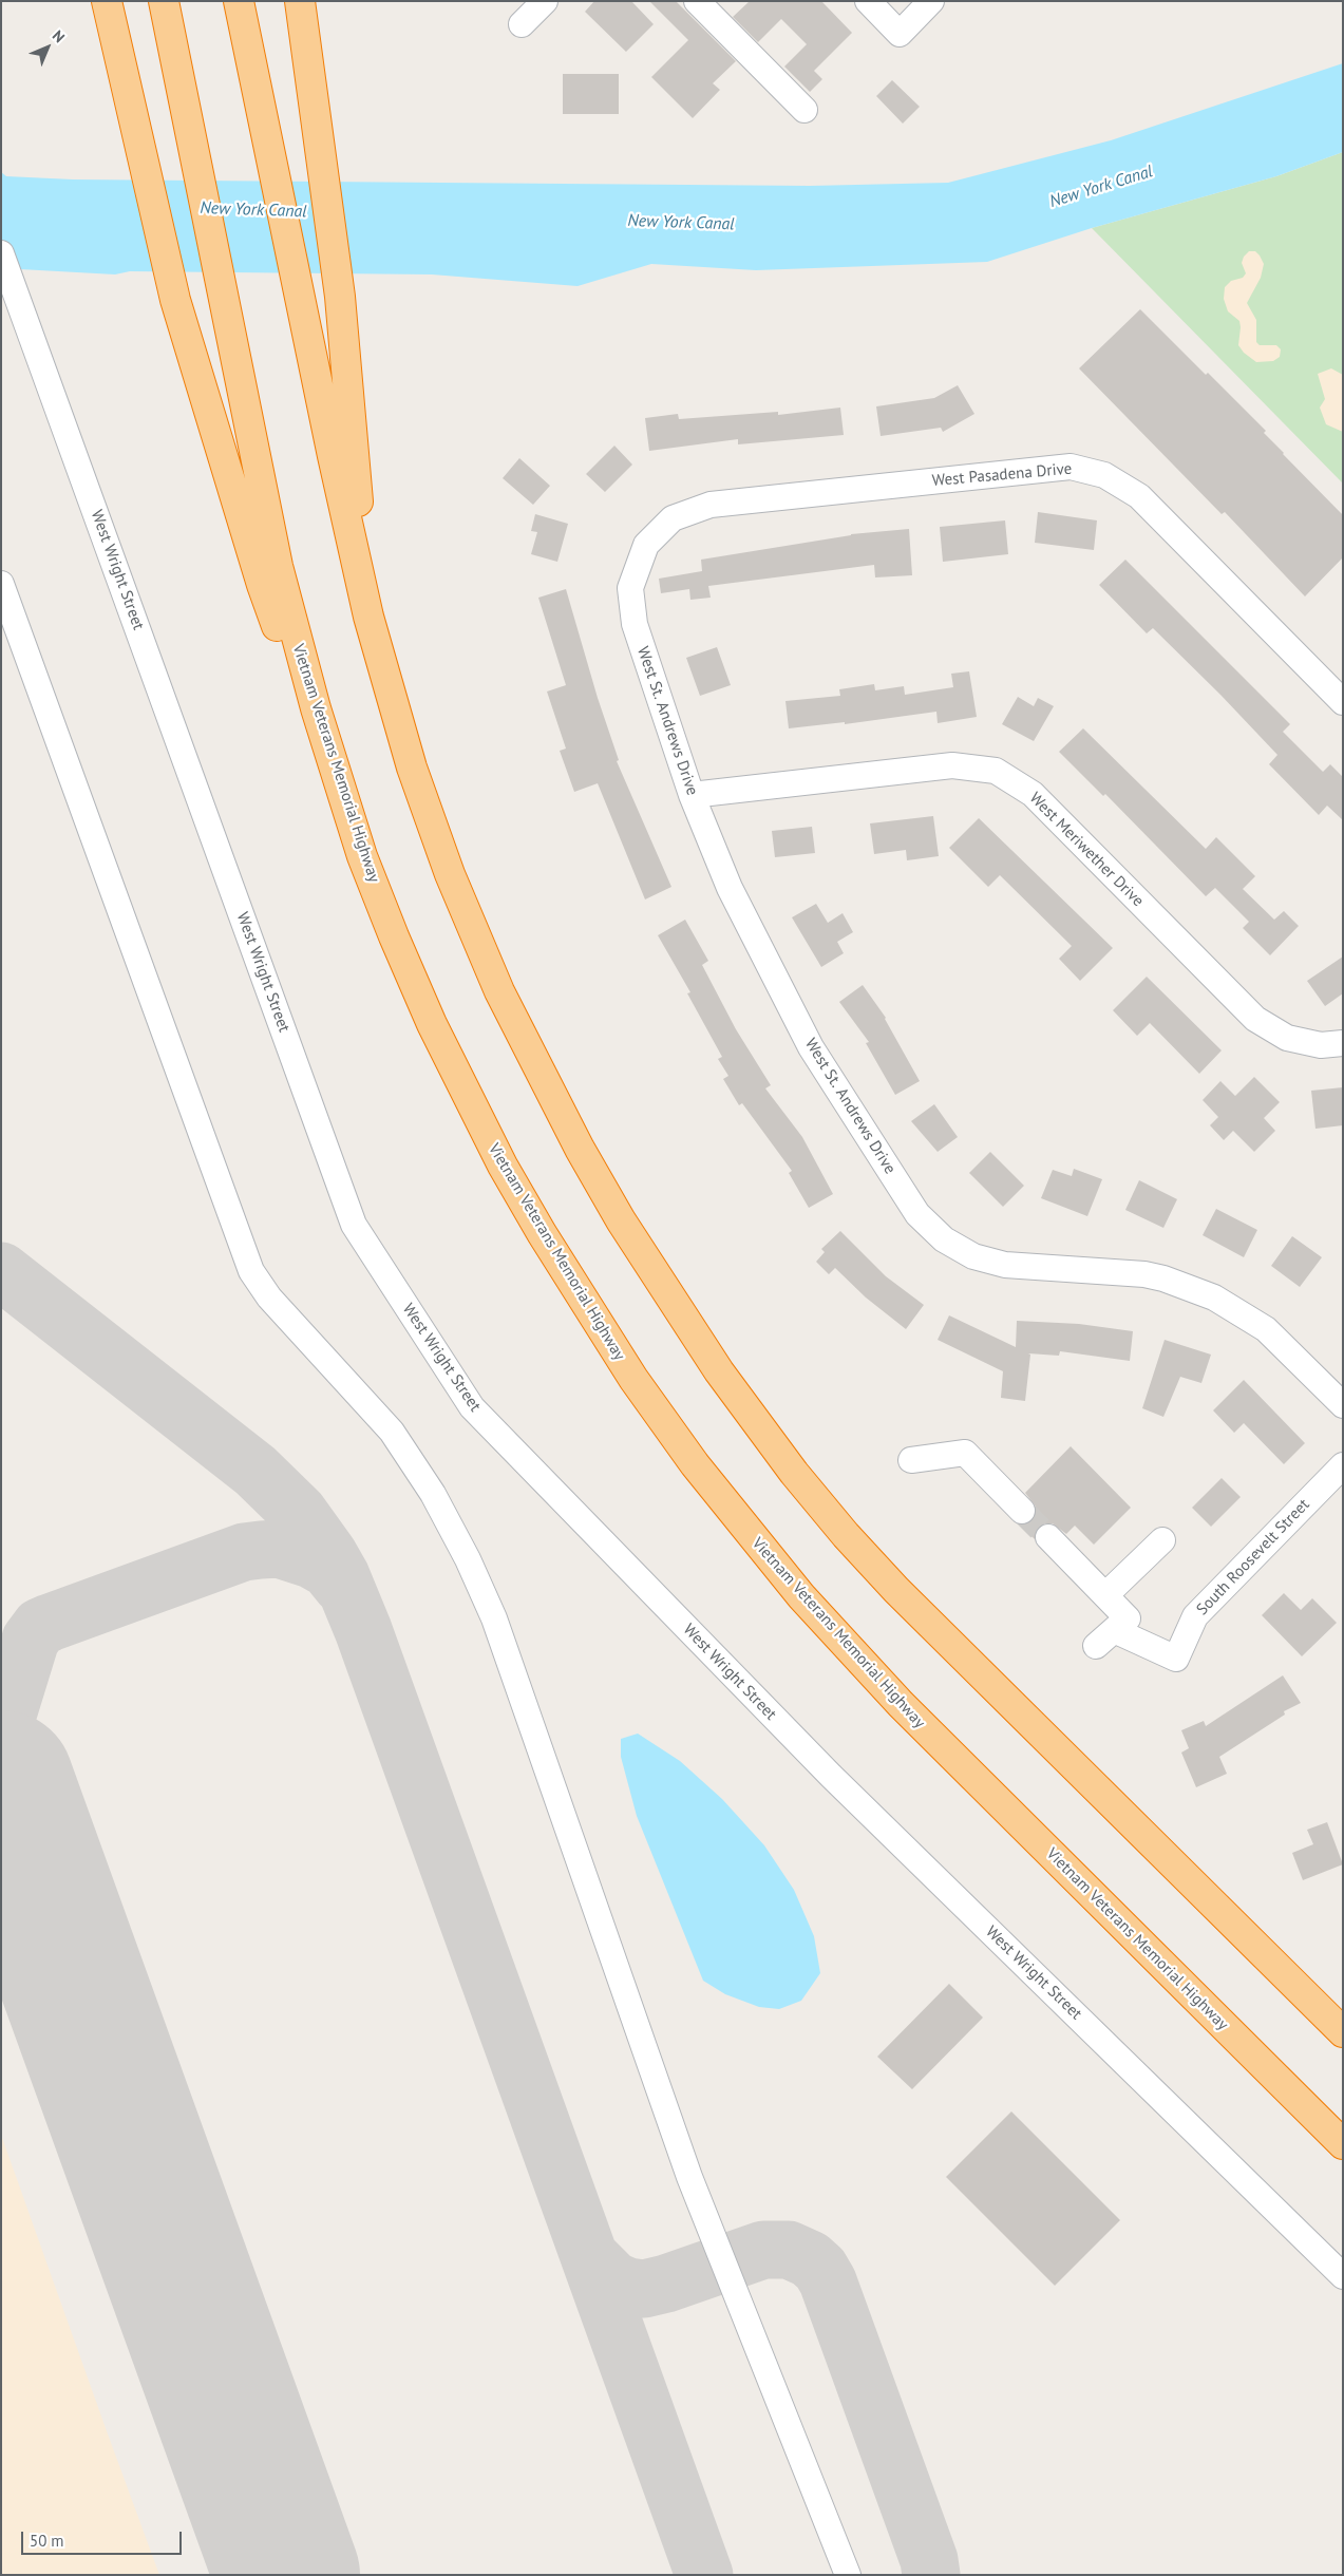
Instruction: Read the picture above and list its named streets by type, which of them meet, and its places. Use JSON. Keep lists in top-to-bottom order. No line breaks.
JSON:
{"streets":{"highway":["Vietnam Veterans Memorial Highway"],"street":["West Pasadena Drive","West Wright Street","West St. Andrews Drive","West Meriwether Drive","South Roosevelt Street"]},"crossings":[["West Pasadena Drive","West St. Andrews Drive"],["West St. Andrews Drive","West Meriwether Drive"]],"water":["New York Canal"],"scale_bar":"50 m","north":"top right"}
